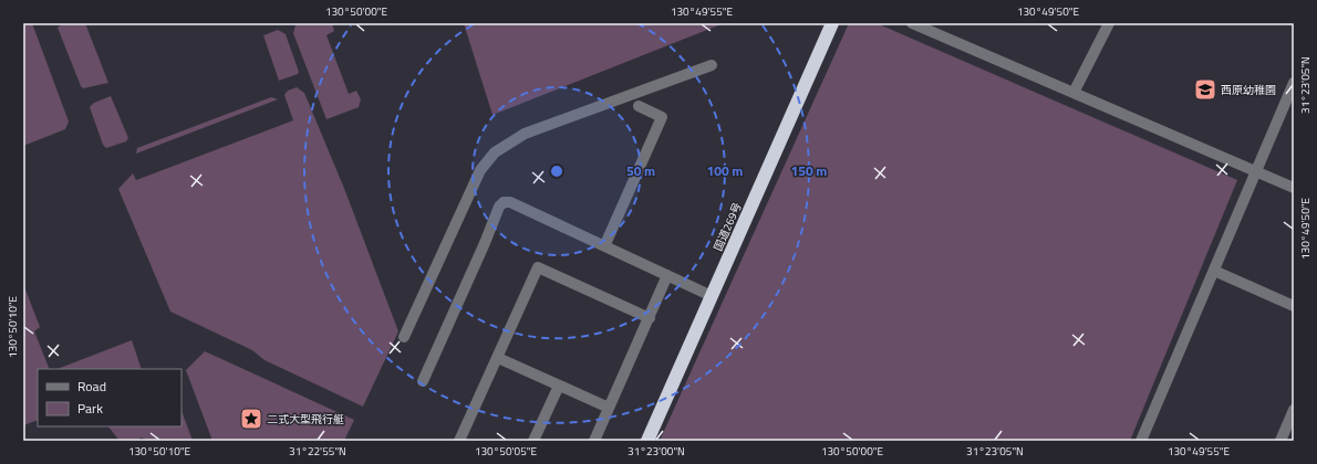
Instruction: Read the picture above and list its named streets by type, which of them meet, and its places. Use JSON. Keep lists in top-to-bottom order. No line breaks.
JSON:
{"streets":{"highway":["国道269号"]},"places":{"school or university":["西原幼稚園"],"place":["二式大型飛行艇"]},"legend":["Road","Park"],"coordinates":["130°50'00\"E","130°49'55\"E","130°49'50\"E","31°23'05\"N","130°50'10\"E","31°22'55\"N","130°50'05\"E","31°23'00\"N"],"rings":["50 m","100 m","150 m"]}
